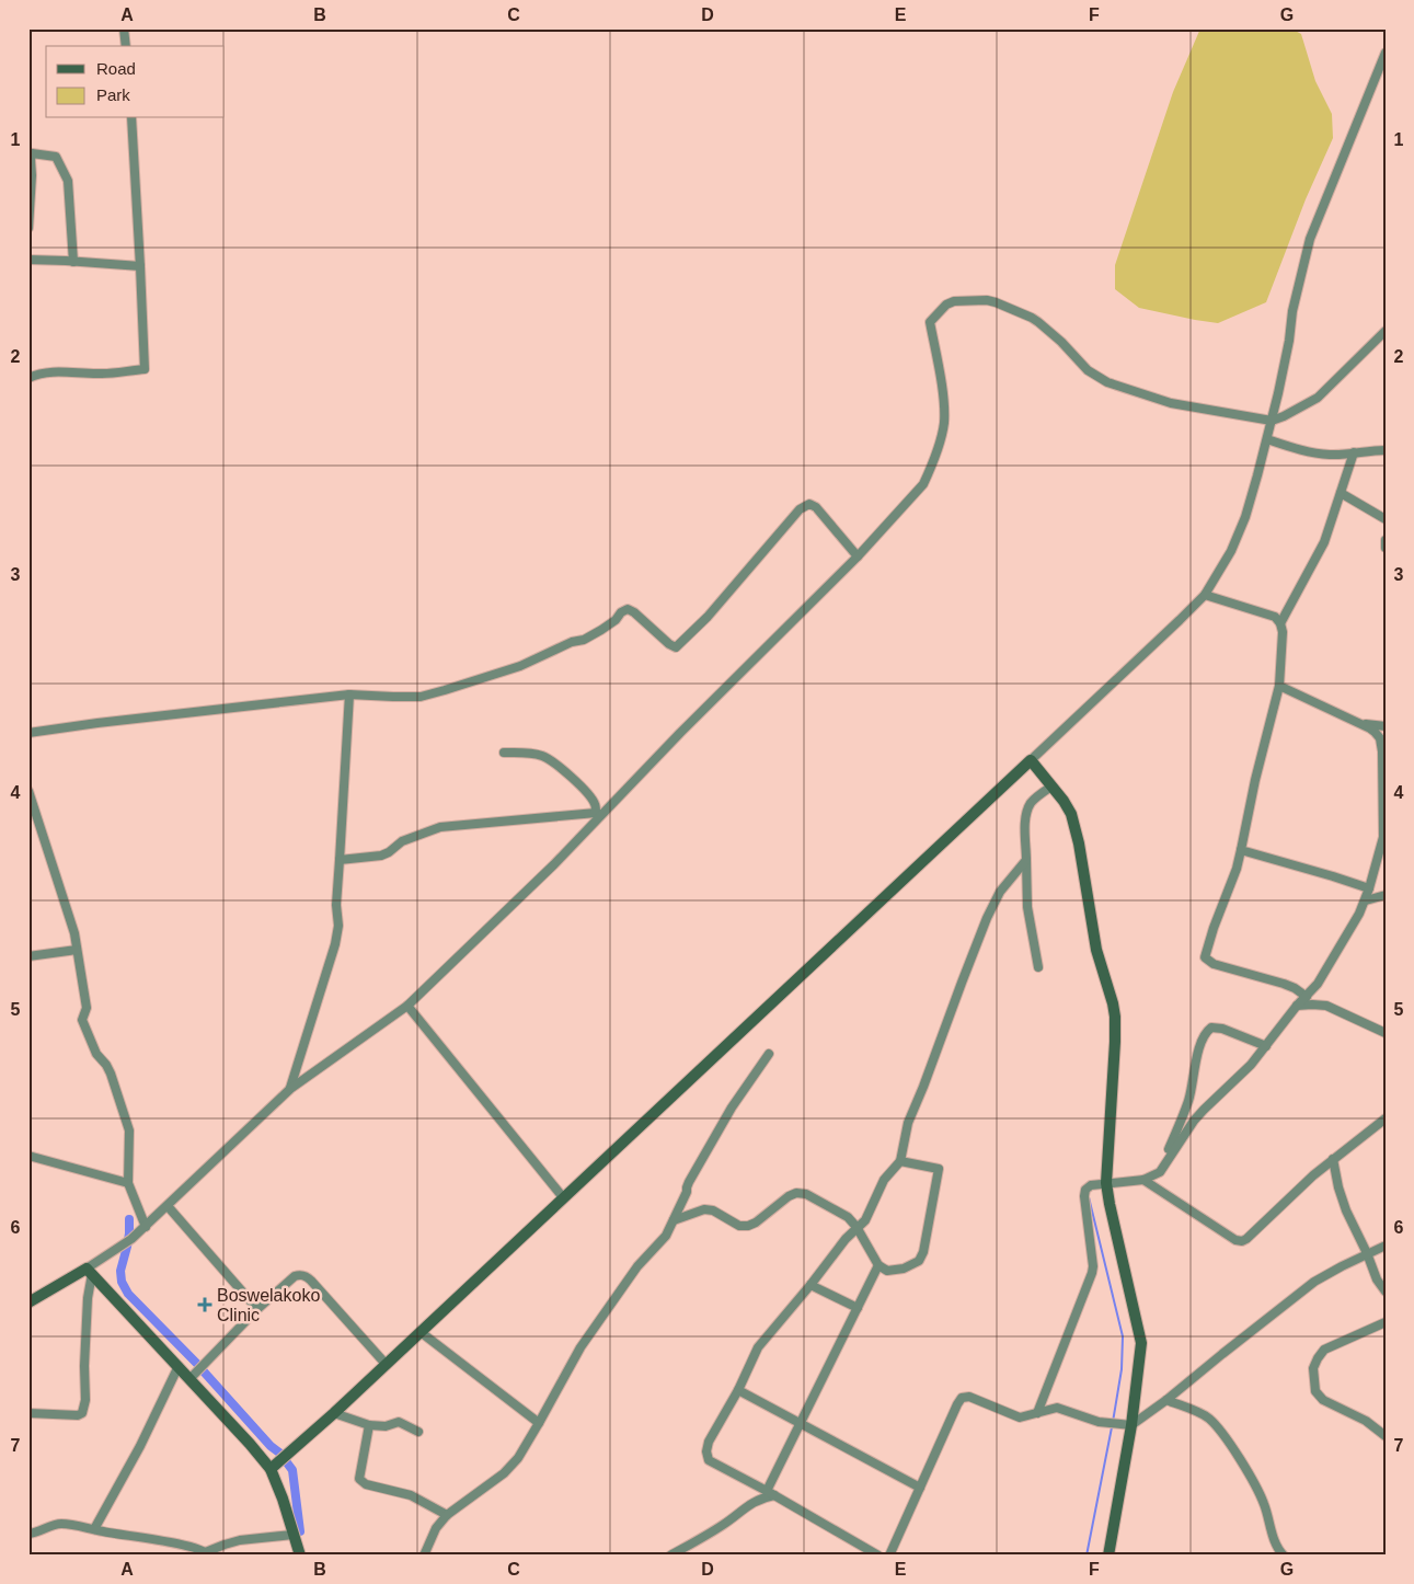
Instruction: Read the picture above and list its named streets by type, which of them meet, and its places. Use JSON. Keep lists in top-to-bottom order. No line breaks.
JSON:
{"places":{"health":["Boswelakoko Clinic"]},"legend":["Road","Park"],"grid":{"columns":["A","B","C","D","E","F","G"],"rows":["1","2","3","4","5","6","7"]}}
